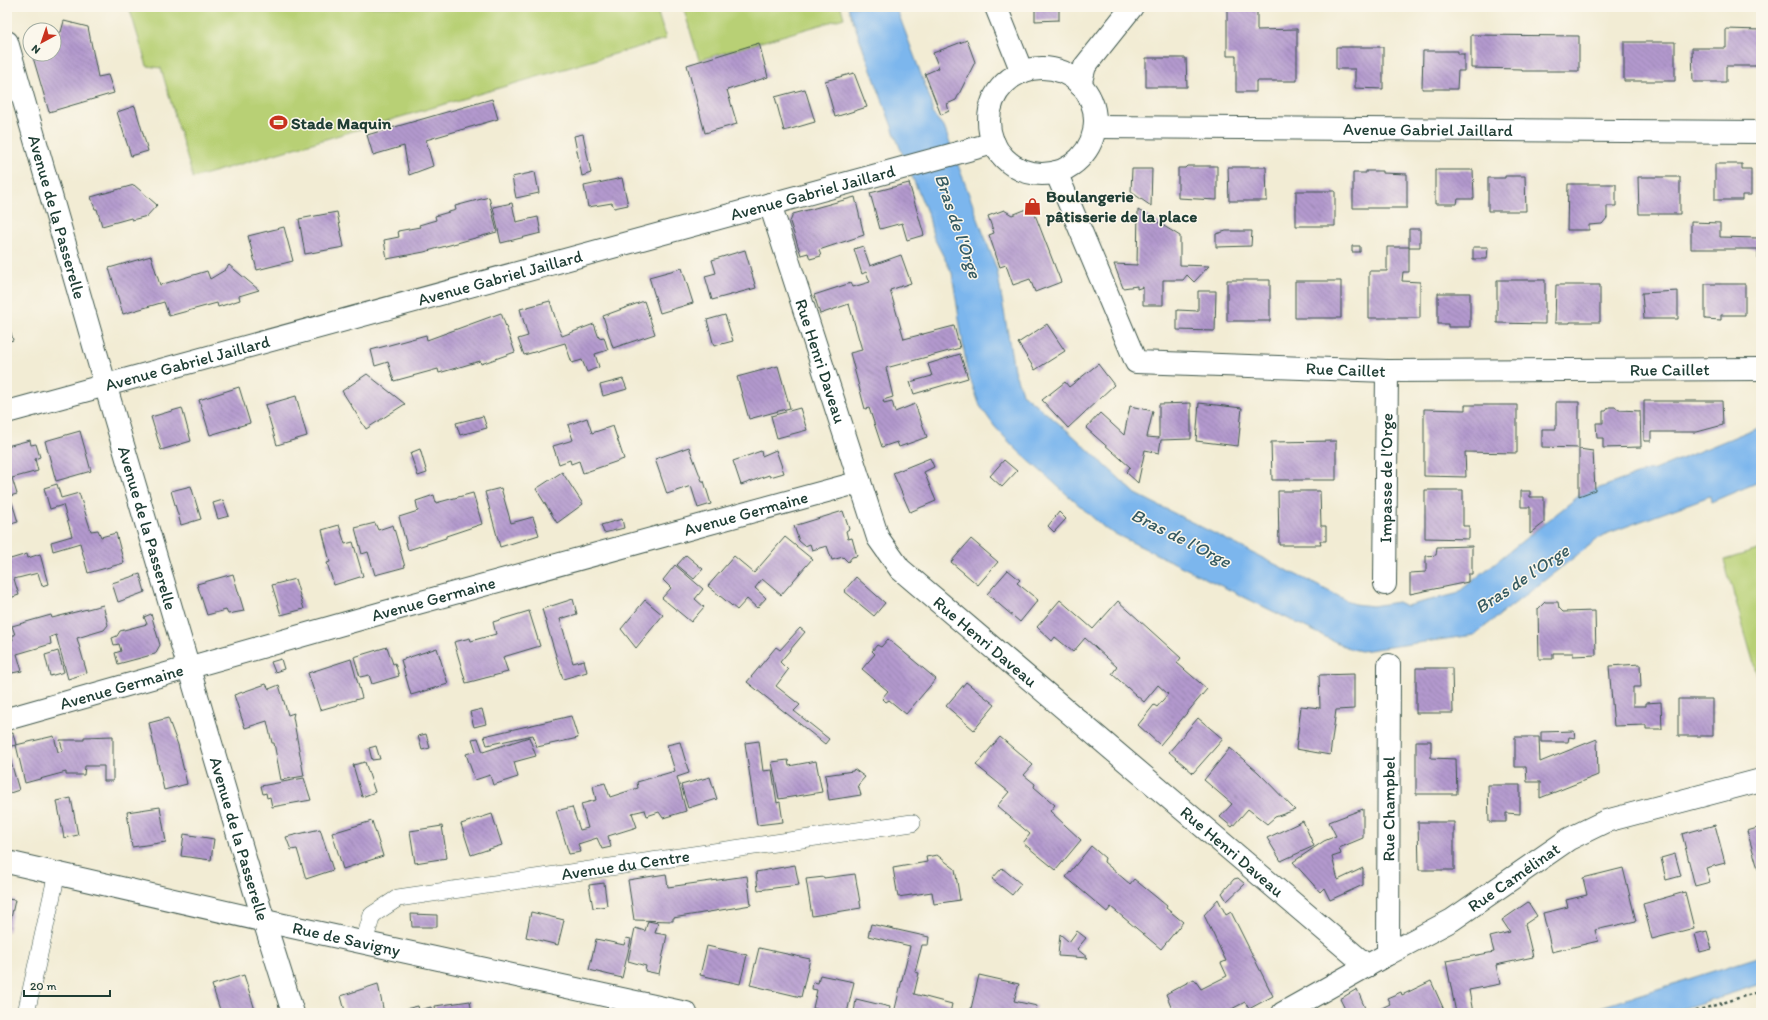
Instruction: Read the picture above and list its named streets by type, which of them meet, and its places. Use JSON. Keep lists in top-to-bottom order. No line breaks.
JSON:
{"streets":{"street":["Avenue Gabriel Jaillard","Avenue de la Passerelle","Rue Henri Daveau","Rue Caillet","Impasse de l'Orge","Avenue Germaine","Rue Champbel","Rue Camélinat","Rue de Savigny"],"lane":["Avenue du Centre"]},"crossings":[["Avenue Gabriel Jaillard","Avenue de la Passerelle"],["Avenue Gabriel Jaillard","Rue Henri Daveau"],["Avenue Gabriel Jaillard","Rue Caillet"],["Avenue de la Passerelle","Avenue Germaine"],["Avenue de la Passerelle","Rue de Savigny"],["Rue Henri Daveau","Avenue Germaine"],["Rue Henri Daveau","Rue Camélinat"],["Rue Caillet","Impasse de l'Orge"],["Rue Champbel","Rue Camélinat"],["Avenue du Centre","Rue de Savigny"]],"water":["Bras de l'Orge"],"places":{"sports":["Stade Maquin"],"shop":["Boulangerie pâtisserie de la place"]},"scale_bar":"20 m","north":"bottom left"}
